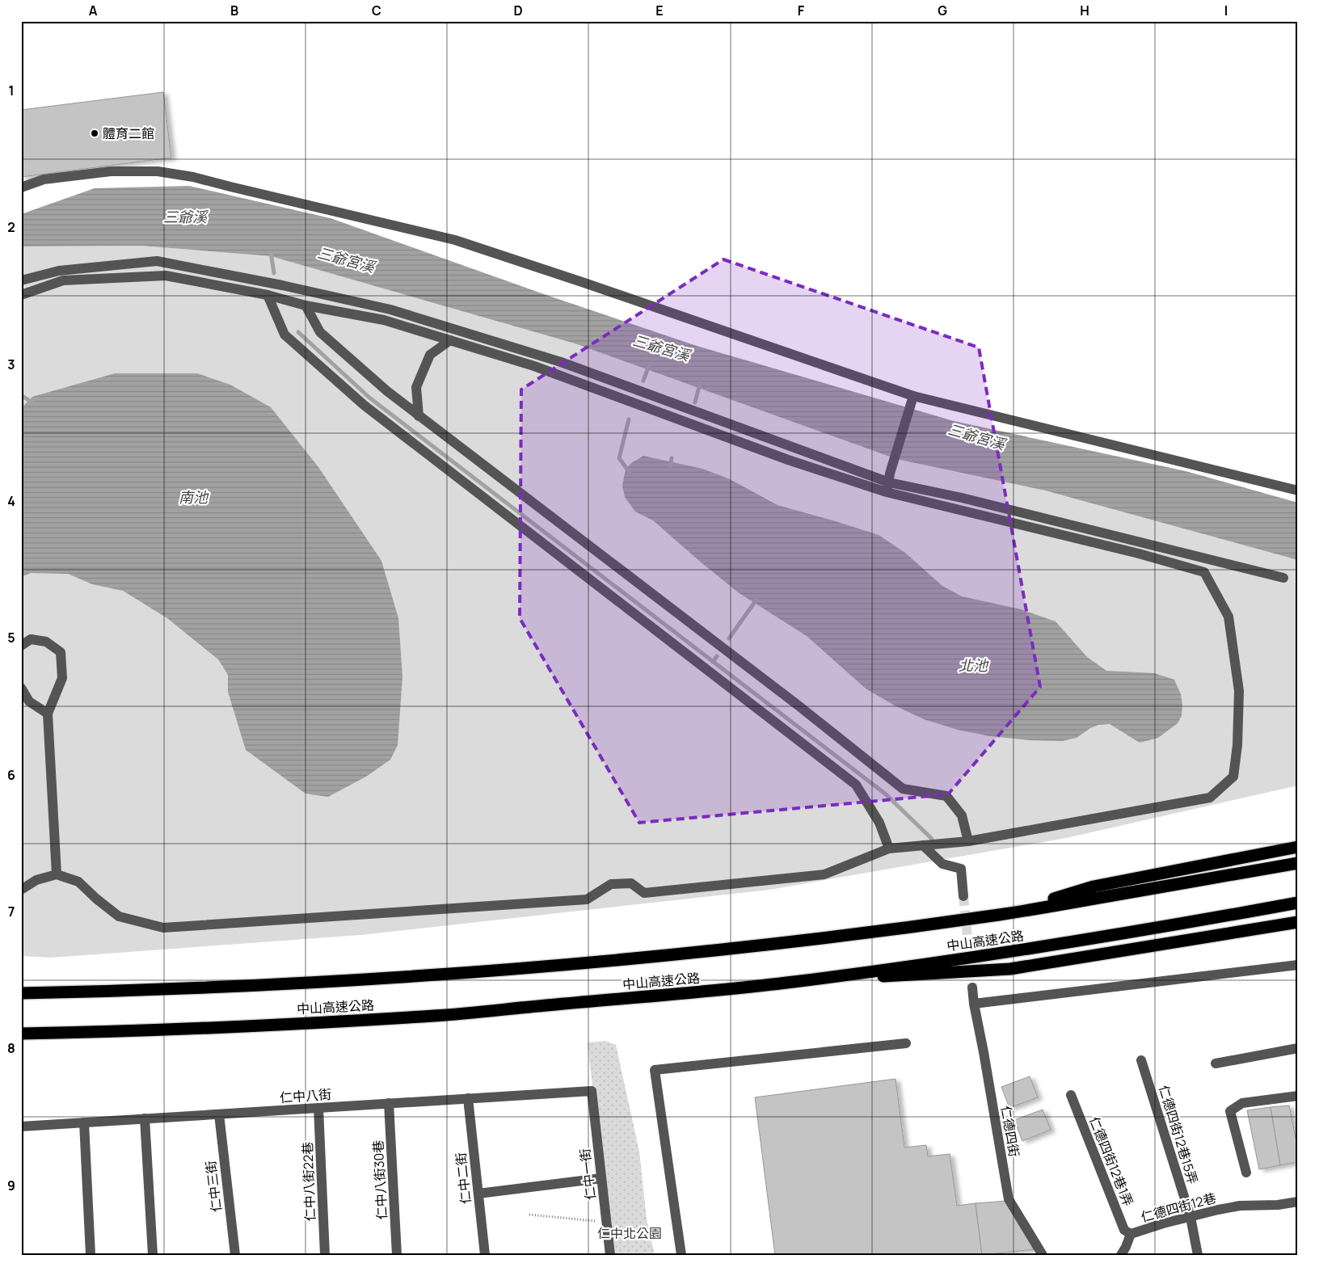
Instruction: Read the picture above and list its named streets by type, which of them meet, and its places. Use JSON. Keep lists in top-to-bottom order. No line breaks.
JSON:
{"streets":{"highway":["中山高速公路"],"street":["仁中八街","仁德四街","仁德四街12巷15弄","仁德四街12巷1弄","仁中一街","仁中二街","仁中八街30巷","仁中八街22巷","仁中三街","仁德四街12巷"]},"crossings":[["仁中八街","仁中一街"],["仁中八街","仁中二街"],["仁中八街","仁中八街30巷"],["仁中八街","仁中八街22巷"],["仁中八街","仁中三街"],["仁德四街12巷15弄","仁德四街12巷"],["仁德四街12巷1弄","仁德四街12巷"]],"water":["三爺溪","三爺宮溪","南池","北池"],"parks":["仁中北公園"],"places":["體育二館"],"grid":{"columns":["A","B","C","D","E","F","G","H","I"],"rows":["1","2","3","4","5","6","7","8","9"]}}
